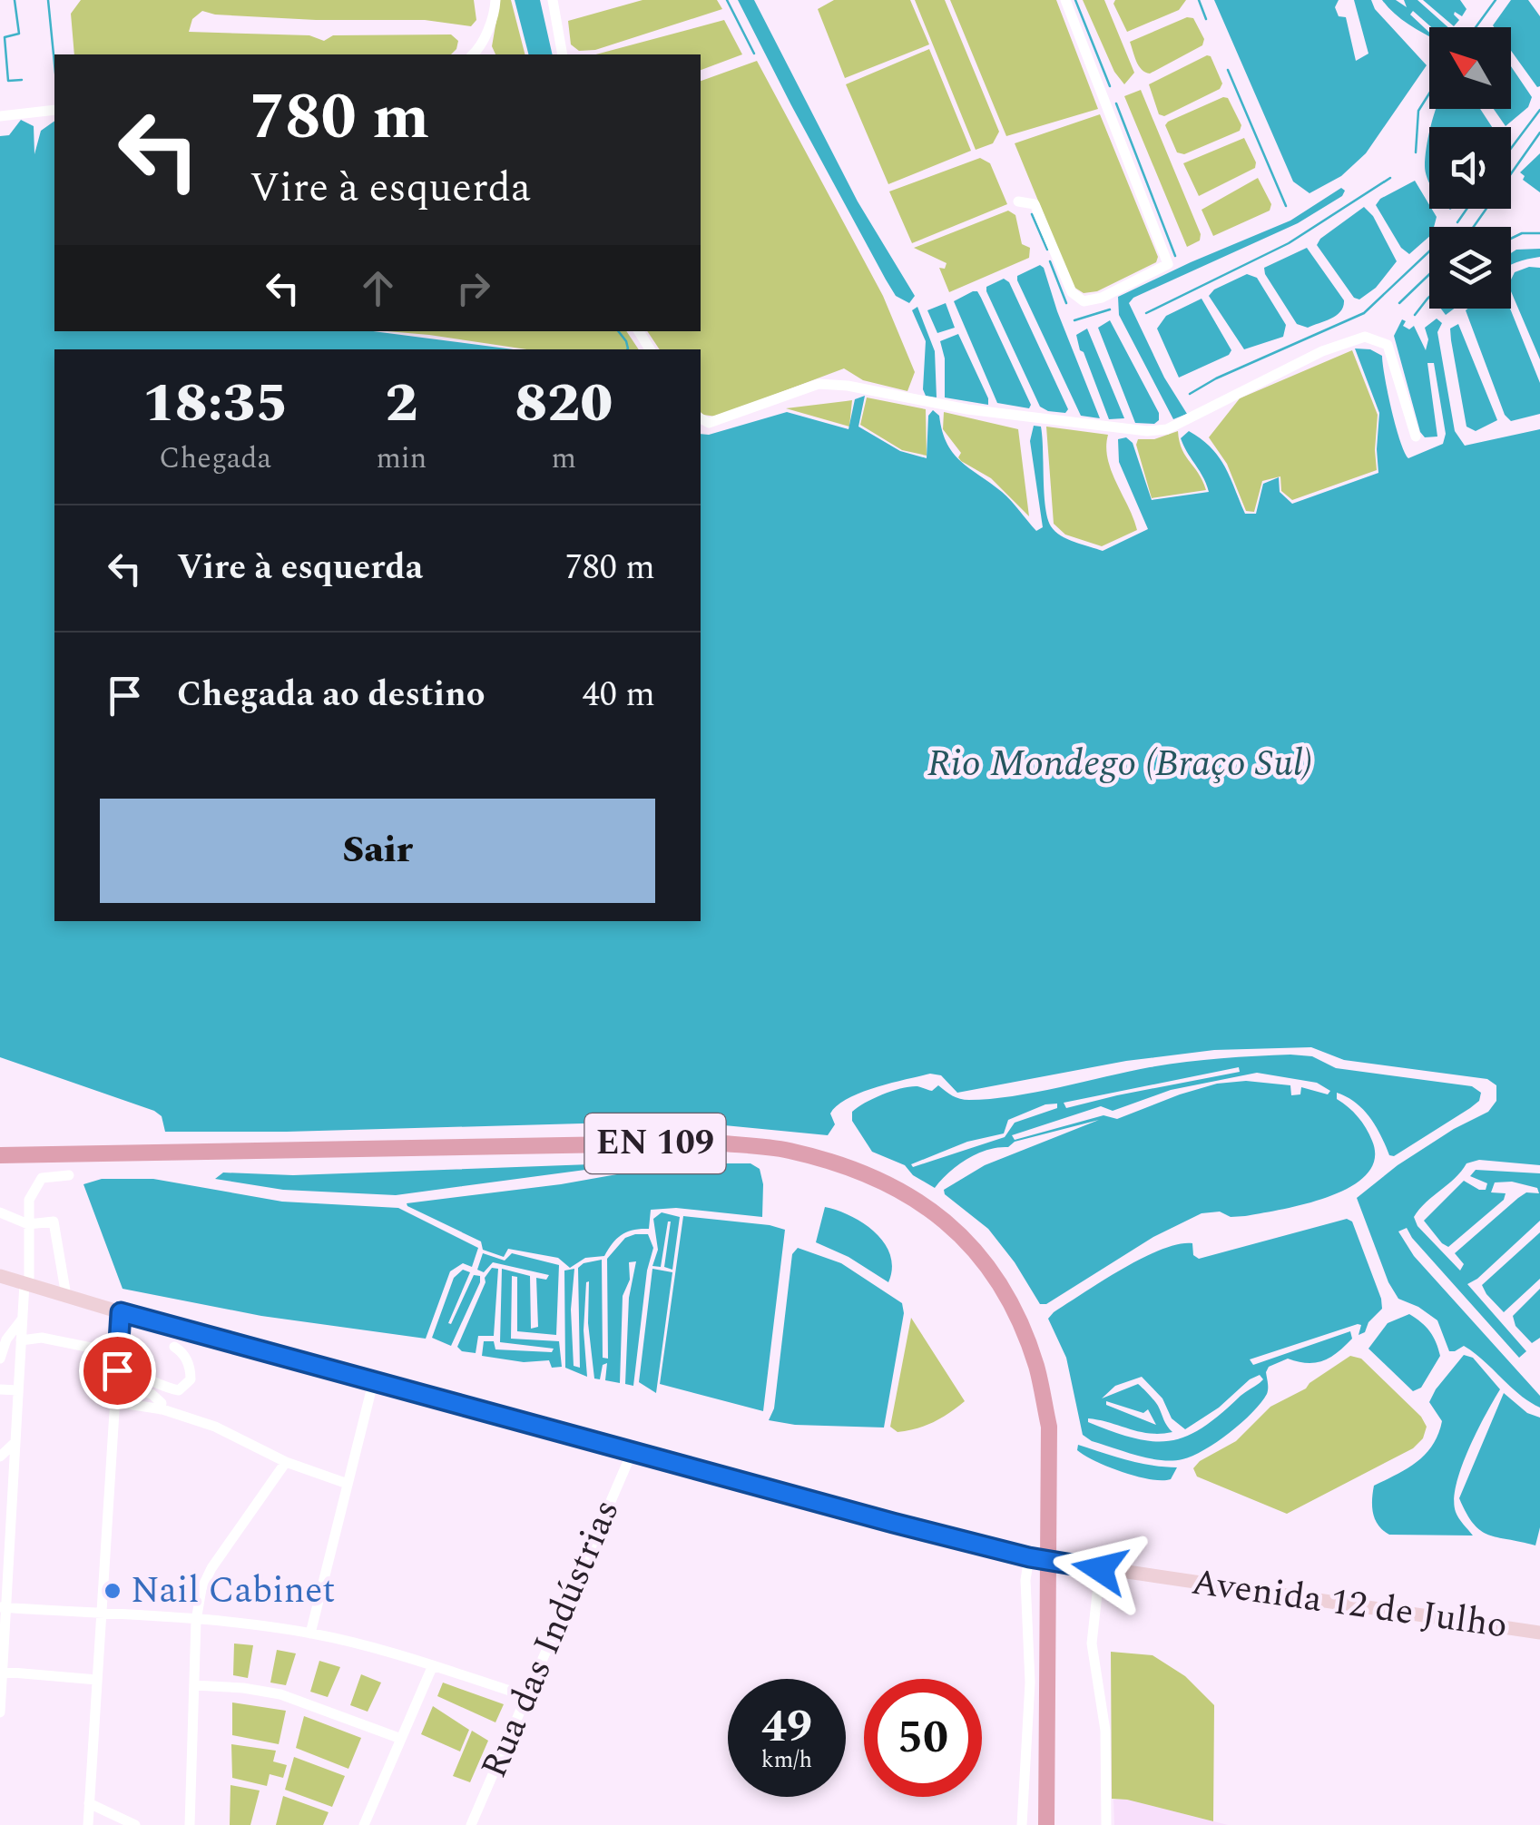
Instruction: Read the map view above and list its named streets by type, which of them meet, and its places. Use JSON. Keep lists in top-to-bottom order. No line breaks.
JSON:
{"streets":{"main road":["EN 109","Avenida 12 de Julho"],"street":["Rua das Indústrias"]},"crossings":[["Avenida 12 de Julho","Rua das Indústrias"]],"water":["Rio Mondego (Braço Sul)"],"places":["Nail Cabinet"],"north":"top left","page":{"turn":["780 m","Vire à esquerda"],"eta":["18:35","Chegada","2","min","820","m"],"list":[{"name":"Vire à esquerda","value":"780 m"},{"name":"Chegada ao destino","value":"40 m"}],"buttons":"Sair","speed":"49 km/h","limit":"50"}}
